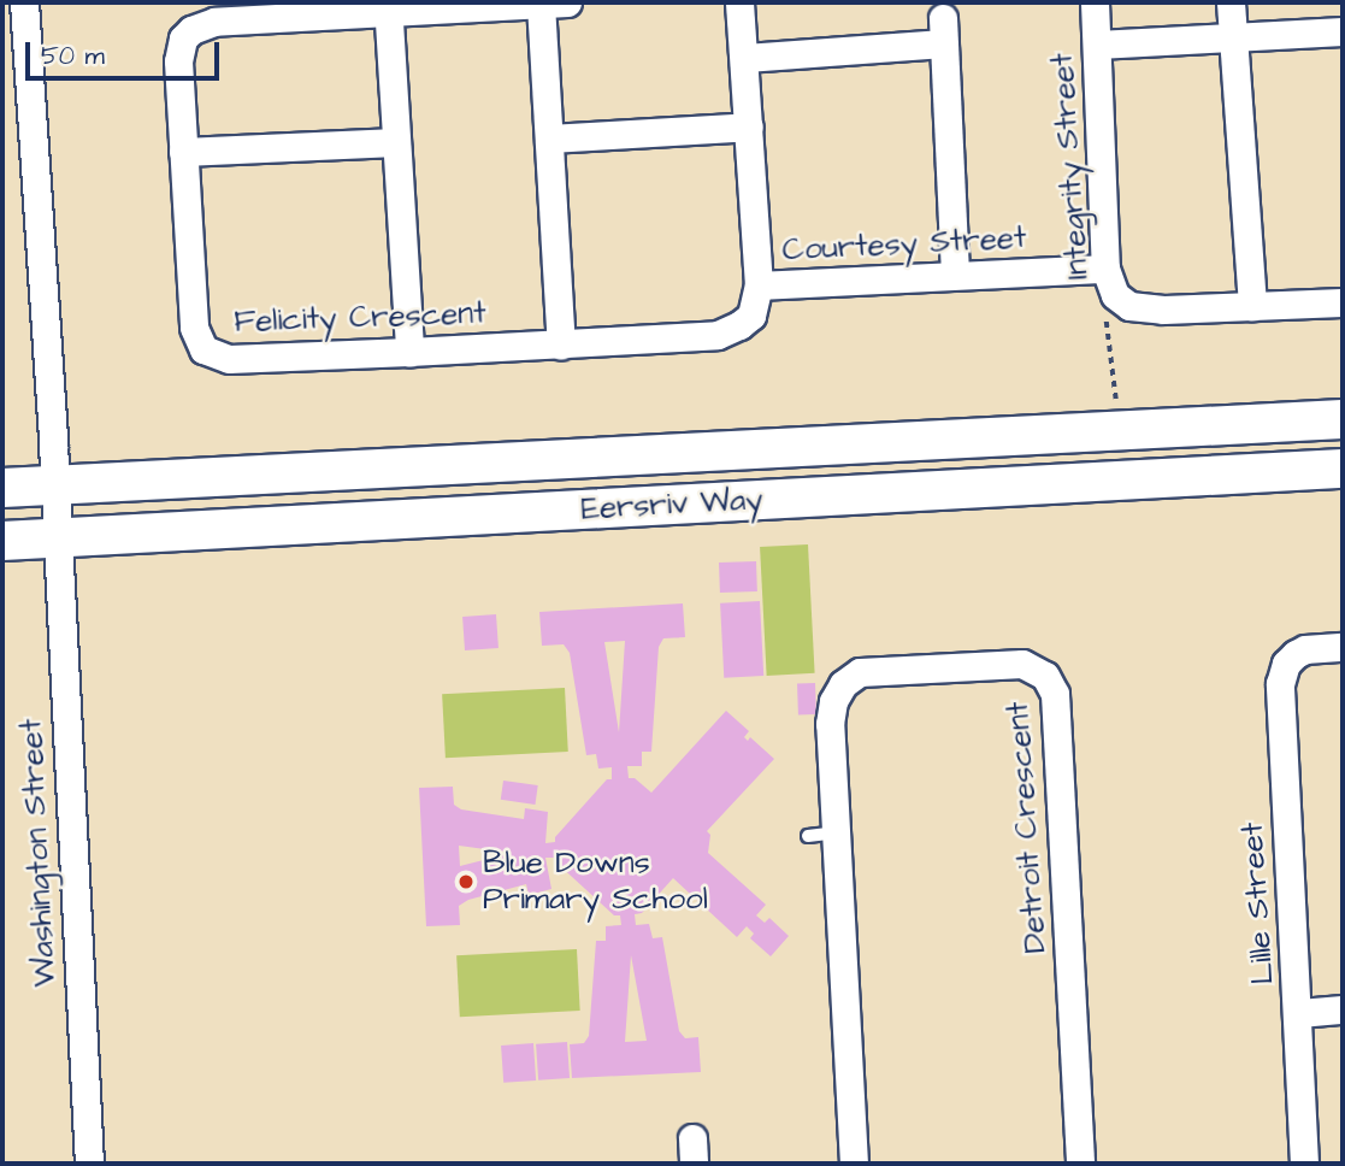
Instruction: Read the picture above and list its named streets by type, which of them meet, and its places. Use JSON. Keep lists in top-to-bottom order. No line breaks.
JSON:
{"streets":{"main road":["Eersriv Way"],"street":["Integrity Street","Courtesy Street","Felicity Crescent","Detroit Crescent","Washington Street","Lille Street"]},"crossings":[["Integrity Street","Courtesy Street"],["Courtesy Street","Felicity Crescent"],["Eersriv Way","Washington Street"]],"places":["Blue Downs Primary School"],"scale_bar":"50 m"}
